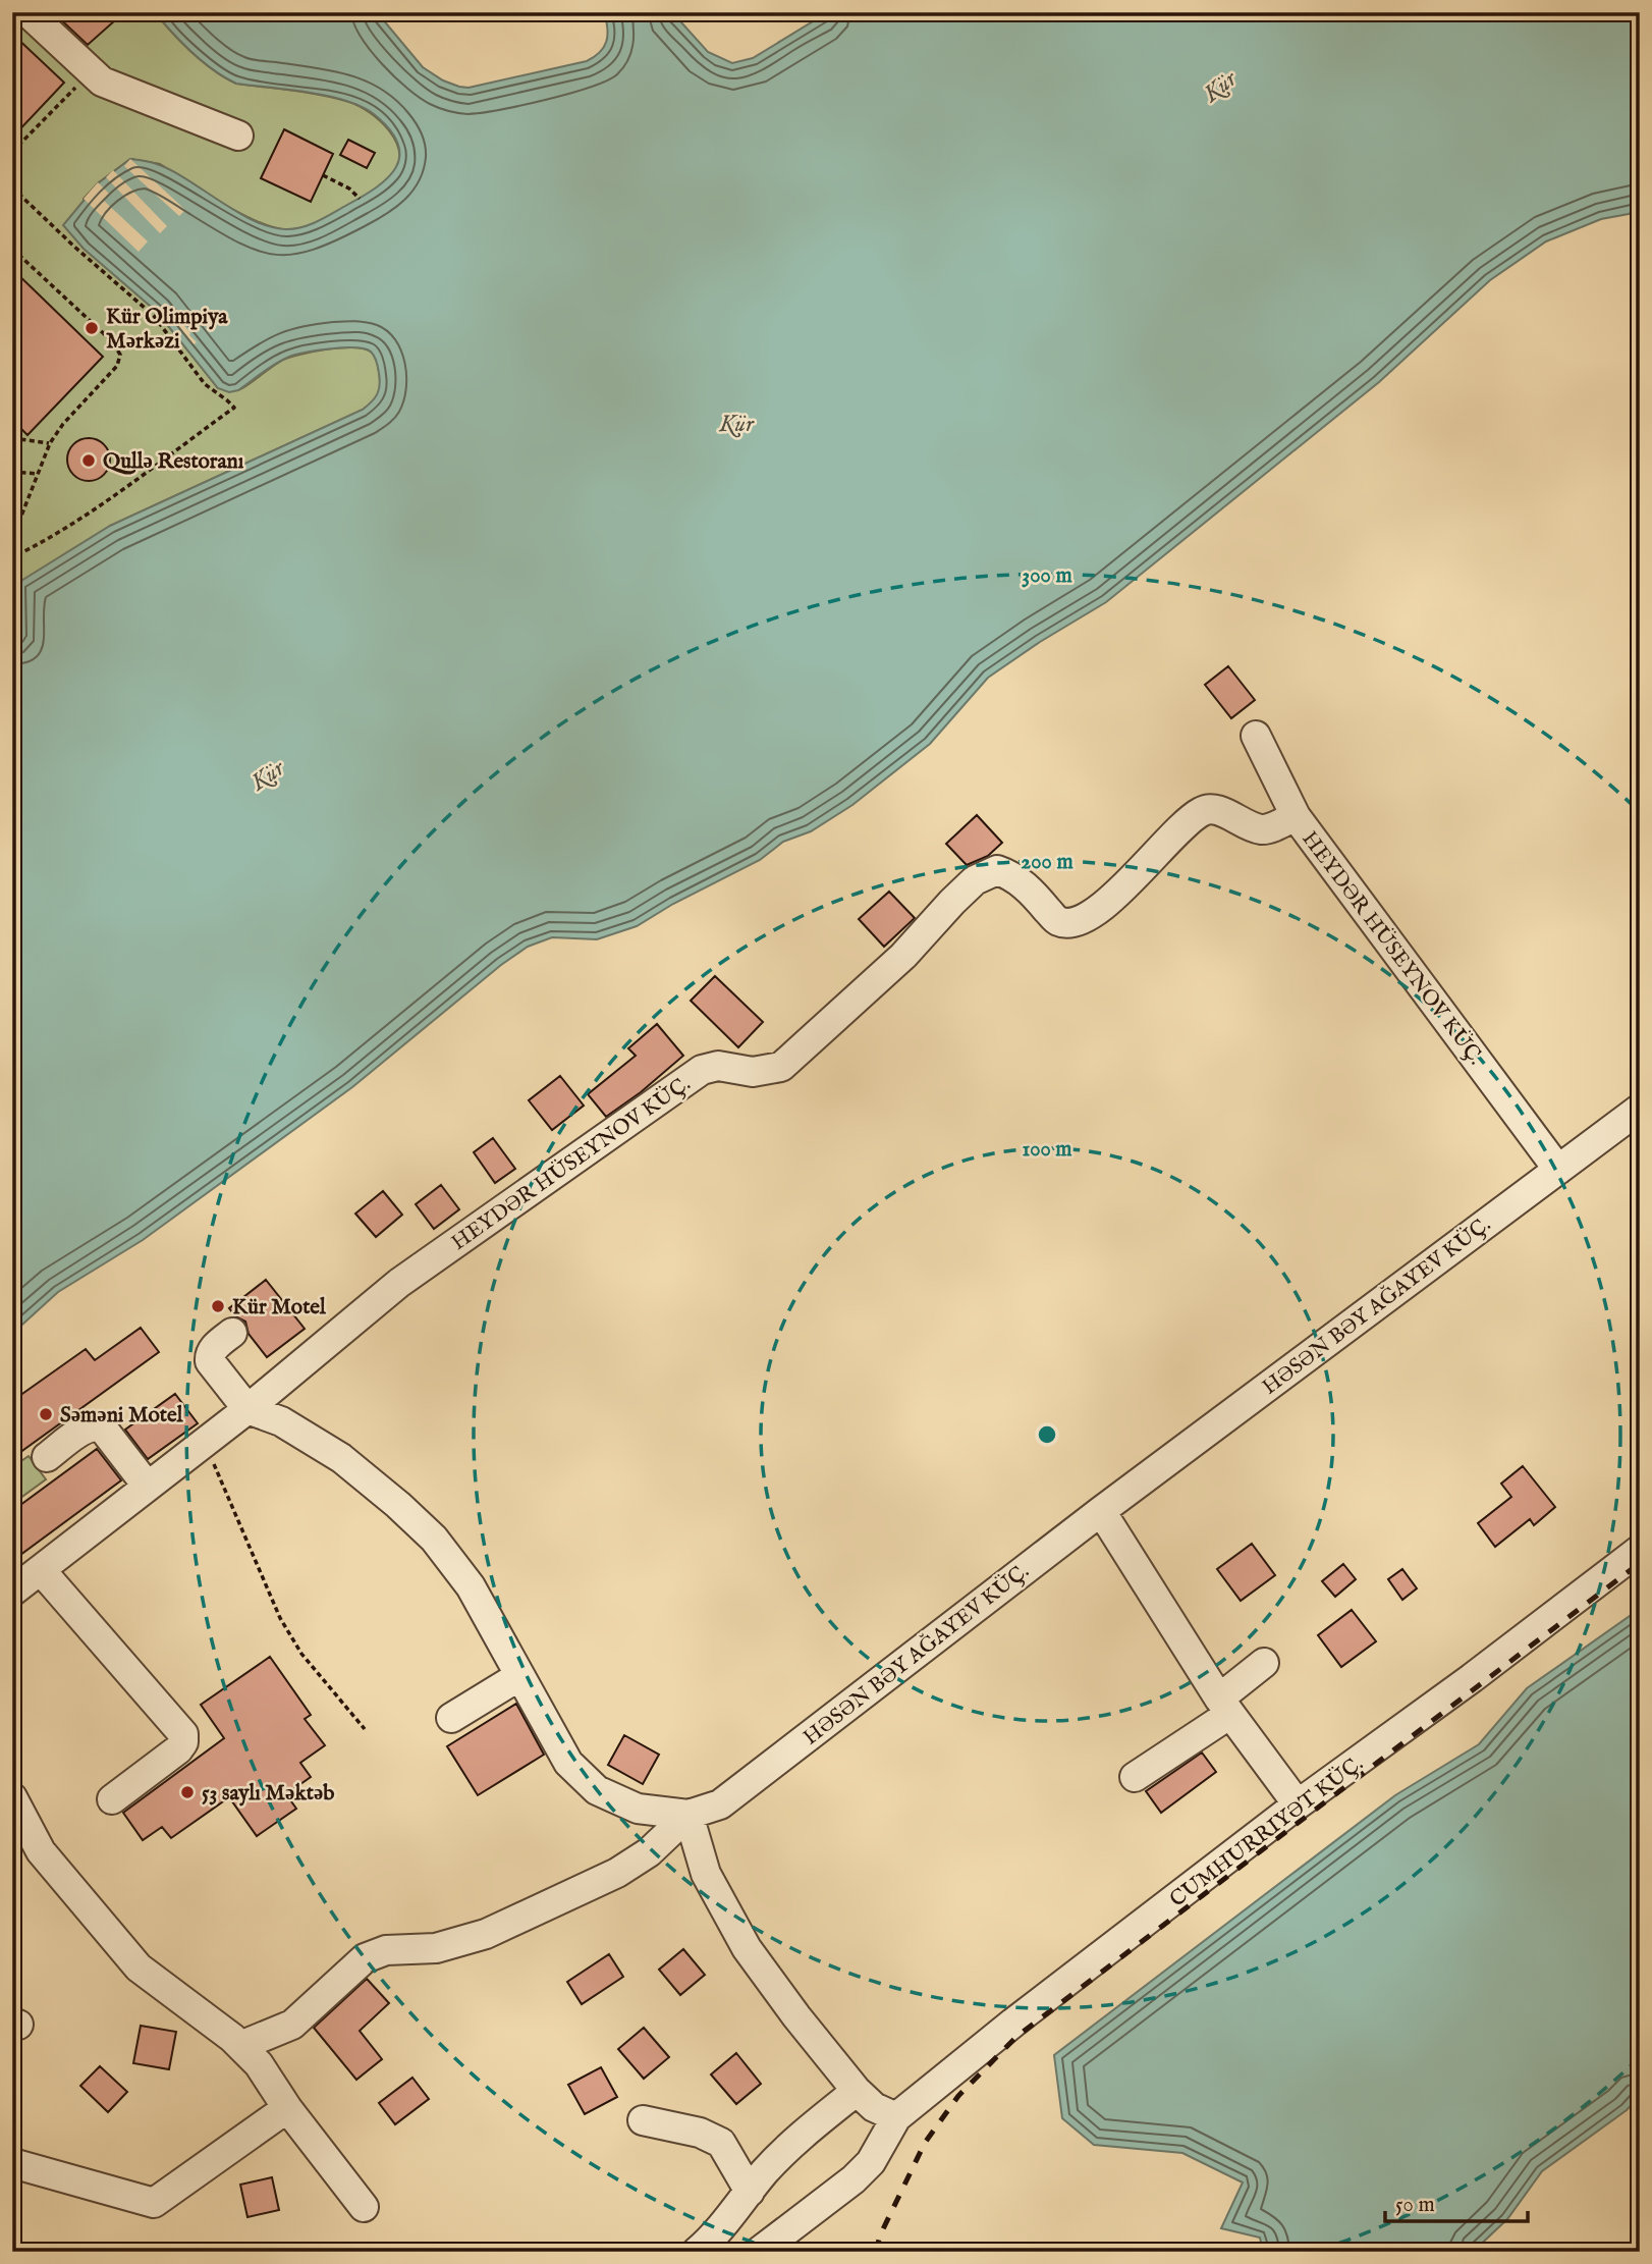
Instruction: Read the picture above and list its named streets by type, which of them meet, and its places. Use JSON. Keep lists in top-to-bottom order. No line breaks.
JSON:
{"streets":{"street":["HEYDƏR HÜSEYNOV KÜÇ.","HƏSƏN BƏY AĞAYEV KÜÇ.","CUMHURRIYƏT KÜÇ."]},"crossings":[["HEYDƏR HÜSEYNOV KÜÇ.","HƏSƏN BƏY AĞAYEV KÜÇ."]],"water":["Kür"],"places":["Kür Olimpiya Mərkəzi","Qullə Restoranı","Kür Motel","Səməni Motel","53 saylı Məktəb"],"scale_bar":"50 m","rings":["300 m","200 m","100 m"]}
